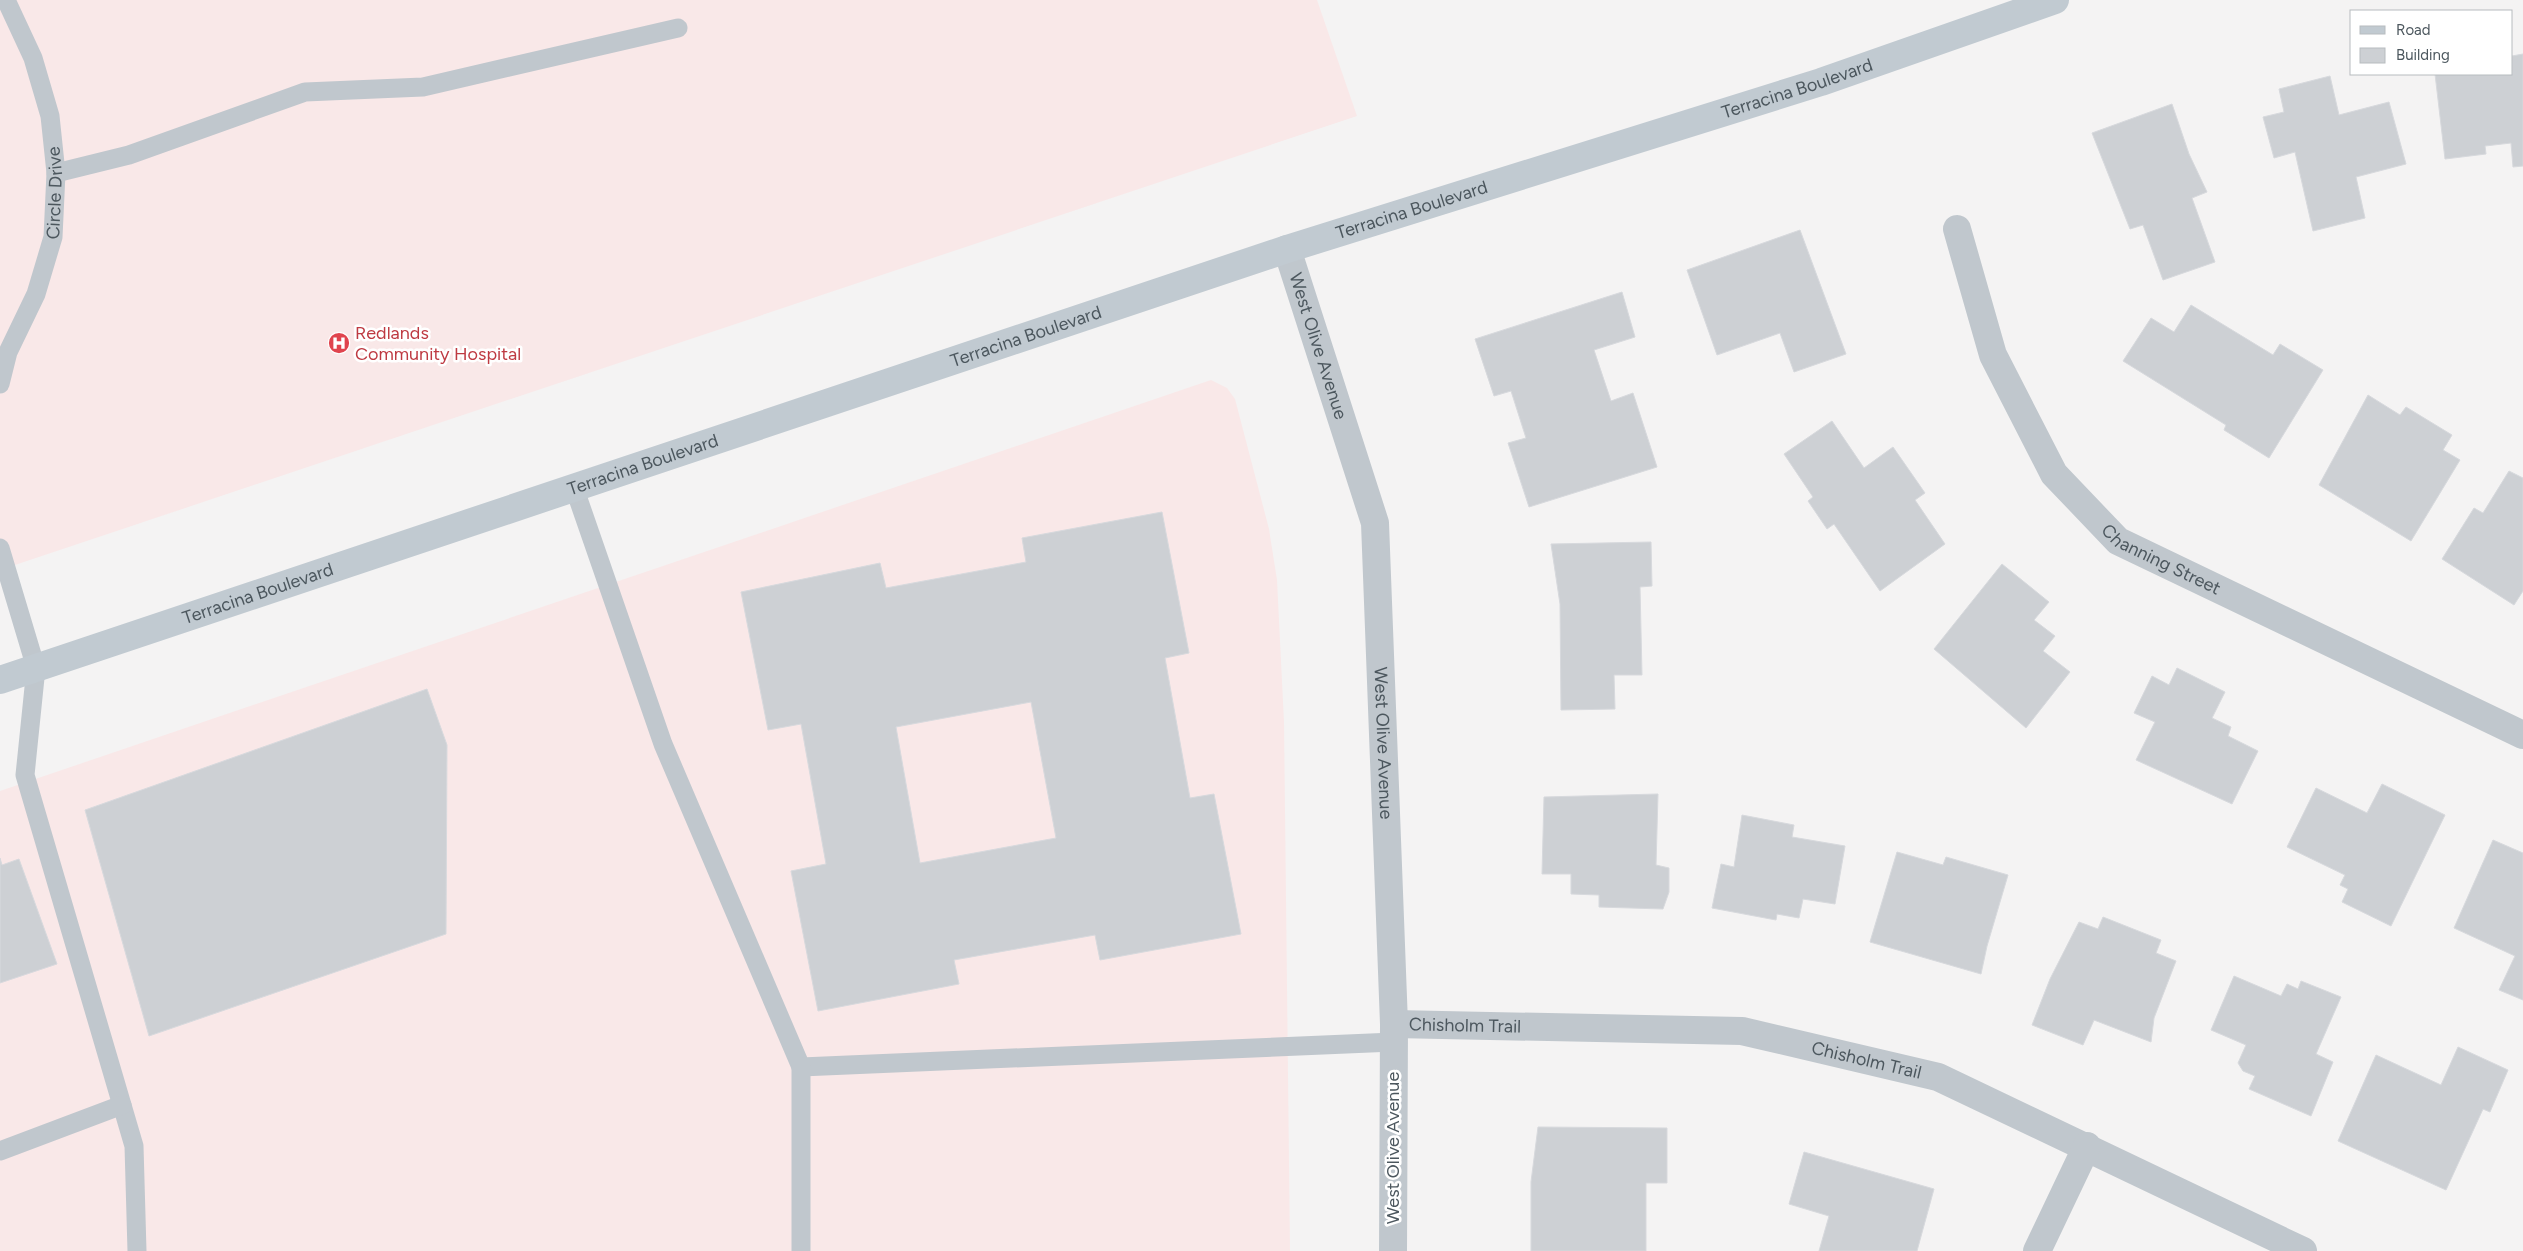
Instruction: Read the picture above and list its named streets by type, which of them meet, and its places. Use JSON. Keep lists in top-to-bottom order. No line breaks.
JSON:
{"streets":{"main road":["Terracina Boulevard"],"street":["West Olive Avenue","Channing Street","Chisholm Trail"],"lane":["Circle Drive"]},"crossings":[["Terracina Boulevard","West Olive Avenue"],["West Olive Avenue","Chisholm Trail"]],"places":{"hospital":["Redlands Community Hospital"]},"legend":["Road","Building"]}
